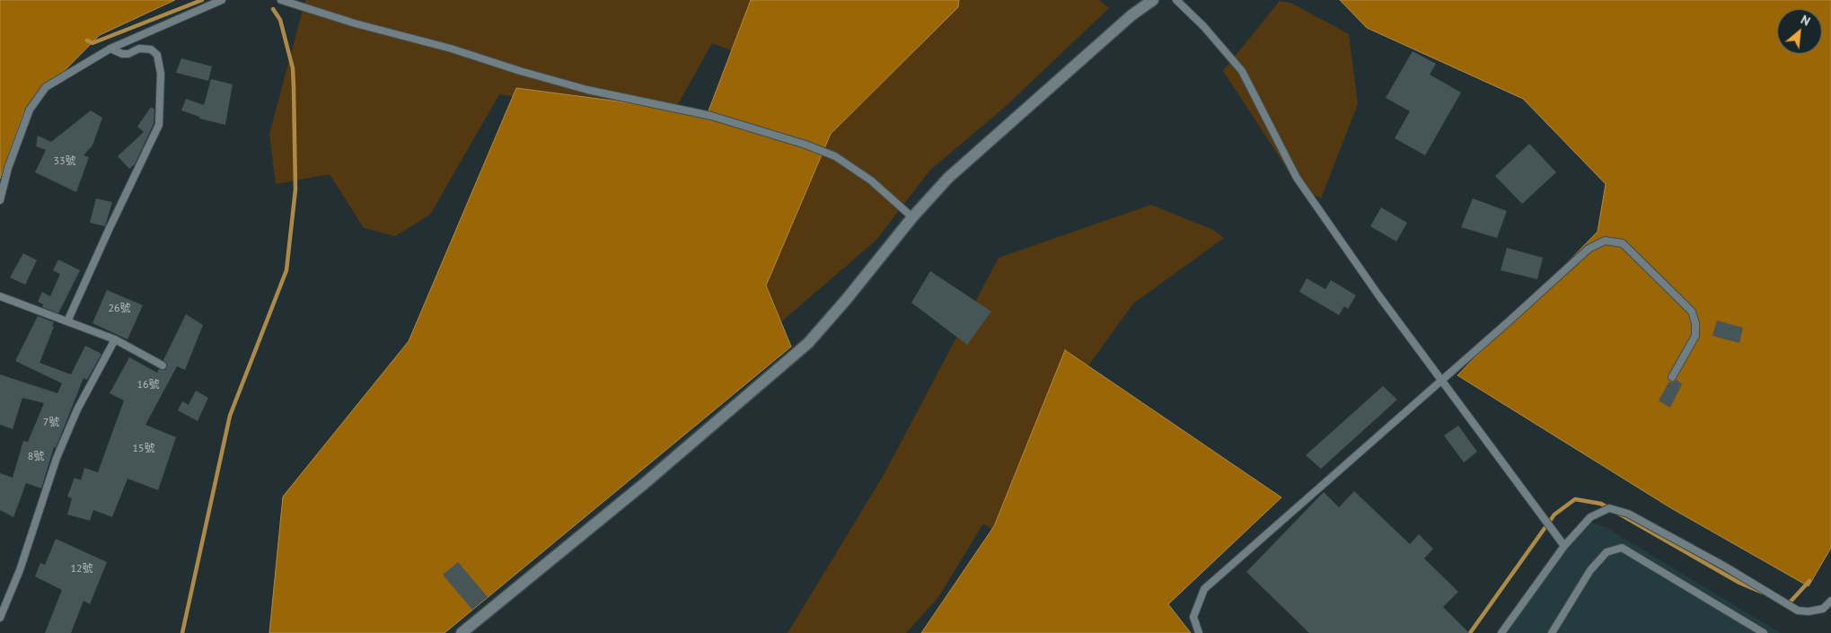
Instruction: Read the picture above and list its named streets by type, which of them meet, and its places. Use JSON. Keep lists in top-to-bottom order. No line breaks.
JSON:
{"house_numbers":["33號","26號","16號","7號","15號","8號","12號"],"north":"top right"}
